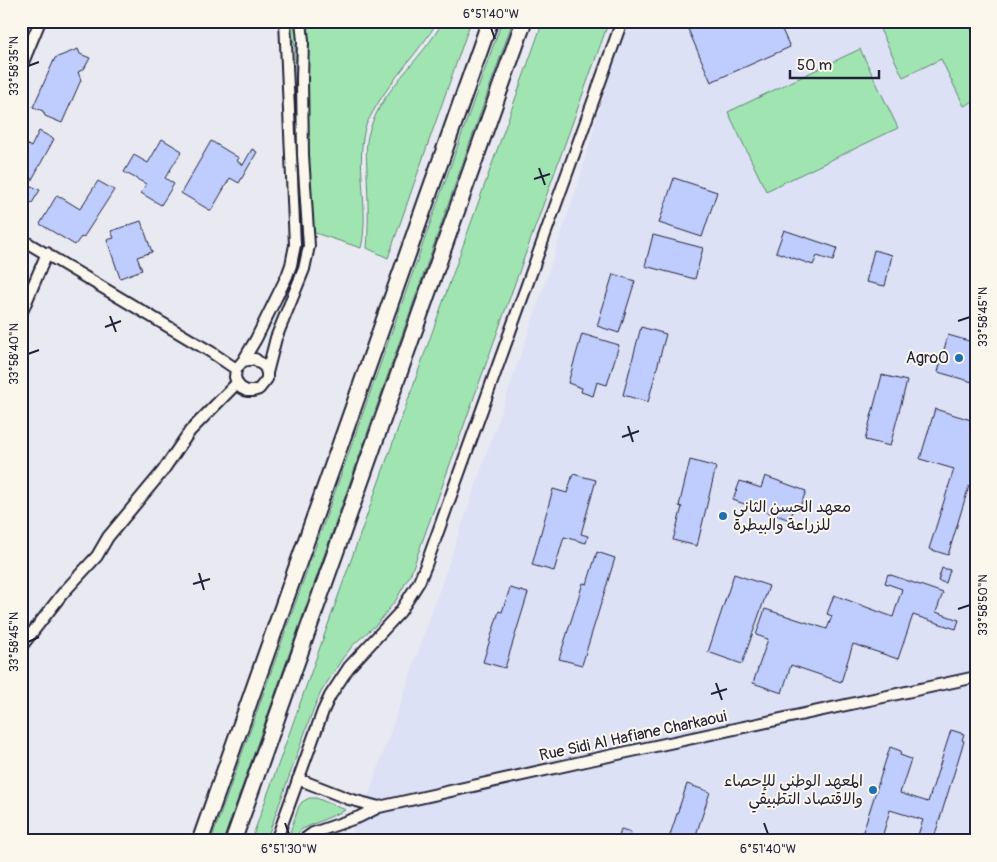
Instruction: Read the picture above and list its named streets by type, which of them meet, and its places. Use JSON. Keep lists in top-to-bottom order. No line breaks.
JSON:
{"streets":{"street":["Rue Sidi Al Hafiane Charkaoui"]},"places":["Agro0","معهد الحسن الثاني للزراعة والبيطرة","المعهد الوطني للإحصاء والاقتصاد التطبيقي"],"scale_bar":"50 m","coordinates":["6°51'40\"W","33°58'35\"N","33°58'45\"N","33°58'40\"N","33°58'50\"N","6°51'30\"W"]}
